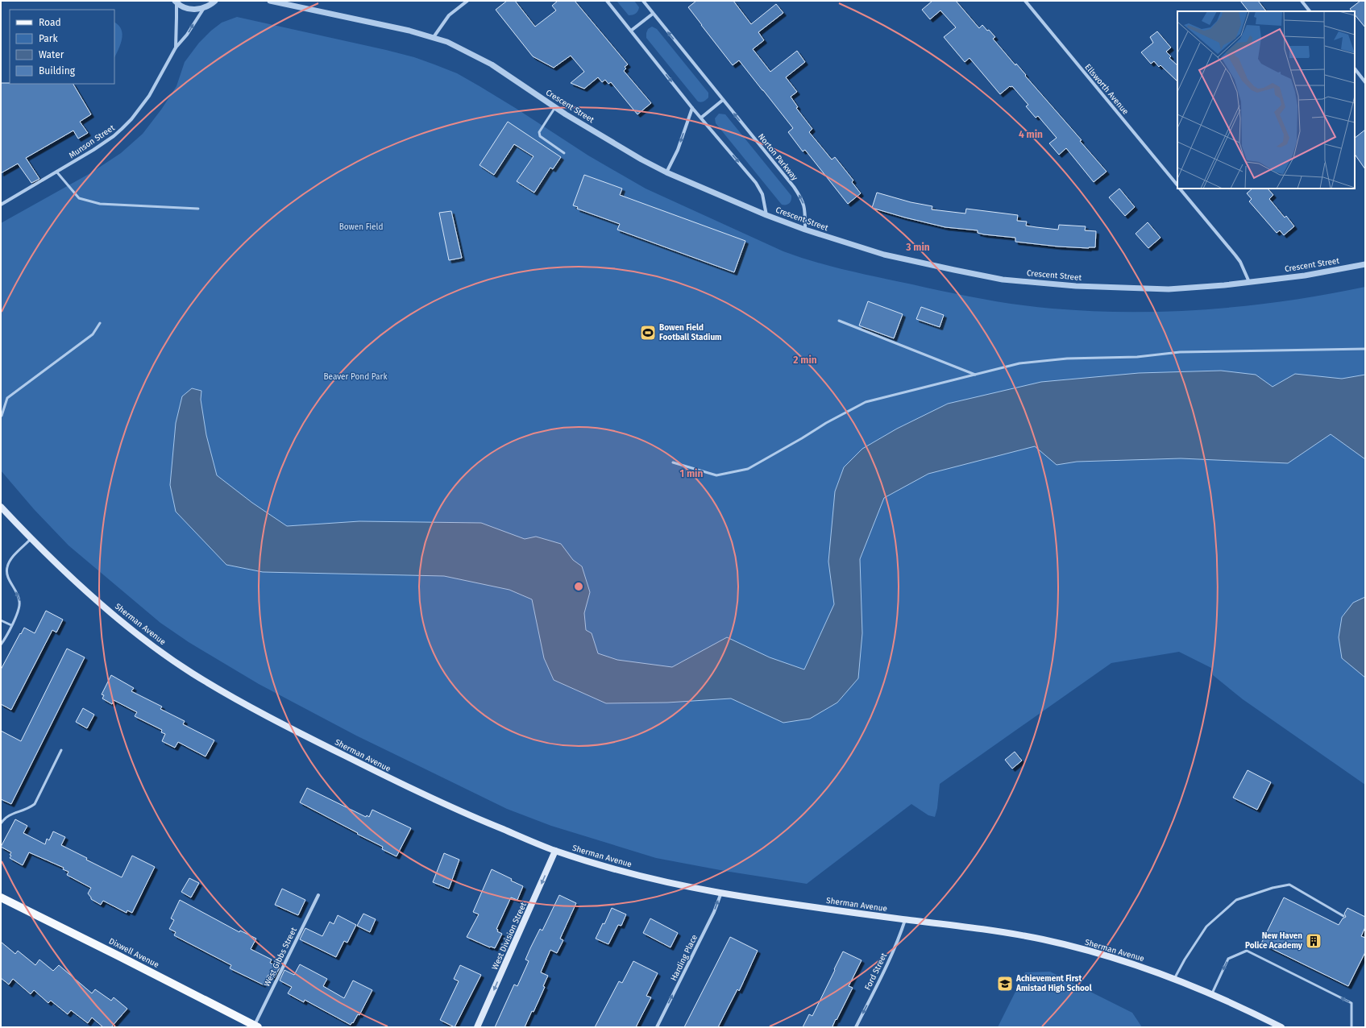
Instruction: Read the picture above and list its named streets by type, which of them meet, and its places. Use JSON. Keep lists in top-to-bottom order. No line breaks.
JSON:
{"streets":{"main road":["Sherman Avenue","West Division Street","Dixwell Avenue"],"street":["Ellsworth Avenue","Crescent Street","Munson Street","Norton Parkway","West Gibbs Street","Harding Place","Ford Street"]},"crossings":[["Ellsworth Avenue","Crescent Street"],["Crescent Street","Norton Parkway"],["Sherman Avenue","West Division Street"],["Sherman Avenue","Harding Place"],["Sherman Avenue","Ford Street"],["Dixwell Avenue","West Gibbs Street"]],"one_way":["West Division Street","Harding Place","Ford Street"],"parks":["Bowen Field","Beaver Pond Park"],"places":{"sports":["Bowen Field Football Stadium"],"building":["New Haven Police Academy"],"school or university":["Achievement First Amistad High School"]},"legend":["Road","Park","Water","Building"],"rings":["4 min","3 min","2 min","1 min"]}
